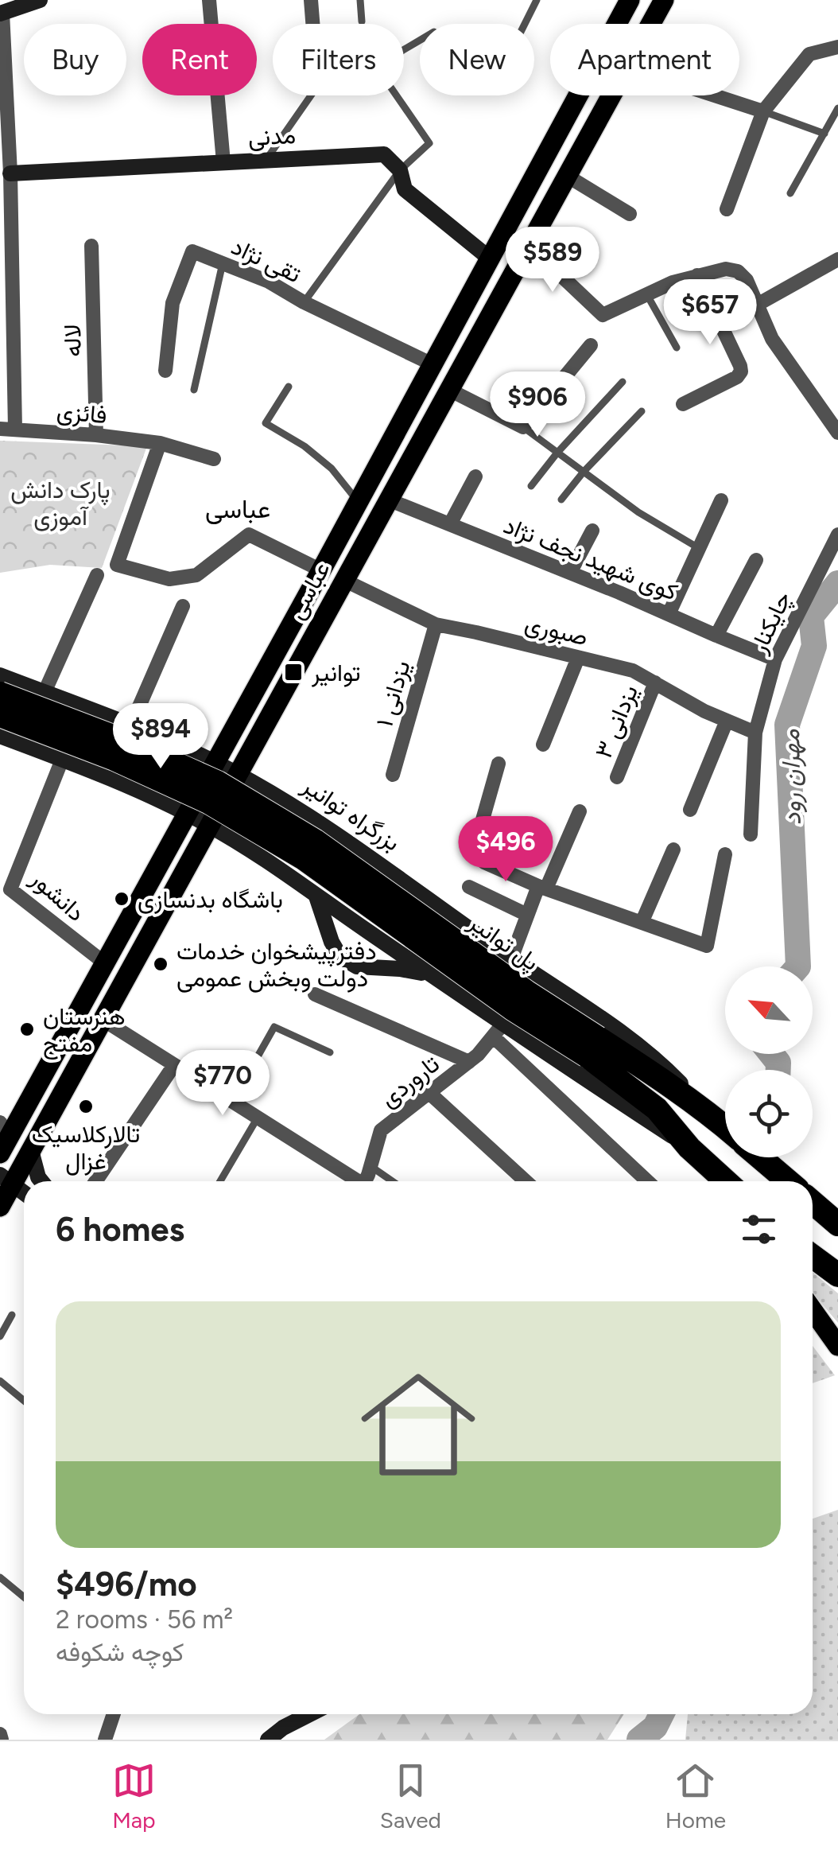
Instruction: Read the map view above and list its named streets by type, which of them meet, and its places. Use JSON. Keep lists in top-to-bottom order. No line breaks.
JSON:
{"streets":{"highway":["بزرگراه توانیر","پل توانیر"],"main road":["عباسى"],"street":["مدنی","تقی نژاد","لاله","فائزی","کوی شهید نجف نژاد","چایکنار","صبوری","یزدانی ۱","یزدانی ۳","دانشور","تاروردی"]},"crossings":[["تقی نژاد","عباسى"],["لاله","فائزی"],["کوی شهید نجف نژاد","عباسى"],["کوی شهید نجف نژاد","چایکنار"],["عباسى","صبوری"],["عباسى","بزرگراه توانیر"],["عباسى","دانشور"],["چایکنار","صبوری"],["صبوری","یزدانی ۱"],["صبوری","یزدانی ۳"],["بزرگراه توانیر","پل توانیر"]],"districts":["عباسی"],"water":["مهران رود"],"parks":["پارک دانش آموزی"],"places":{"transit":["توانیر"],"other":["باشگاه بدنسازی","دفترپیشخوان خدمات دولت وبخش عمومی","هنرستان مفتح","تالارکلاسیک غزال"]},"north":"top left","page":{"chip":["Buy","Rent","Filters","New","Apartment"],"price":["$589","$657","$906","$894","$496","$770"],"heading":"6 homes","list":[{"name":"$496/mo","note":"2 rooms · 56 m² · کوچه شکوفه"}],"tabs":["Map","Saved","Home"]}}
